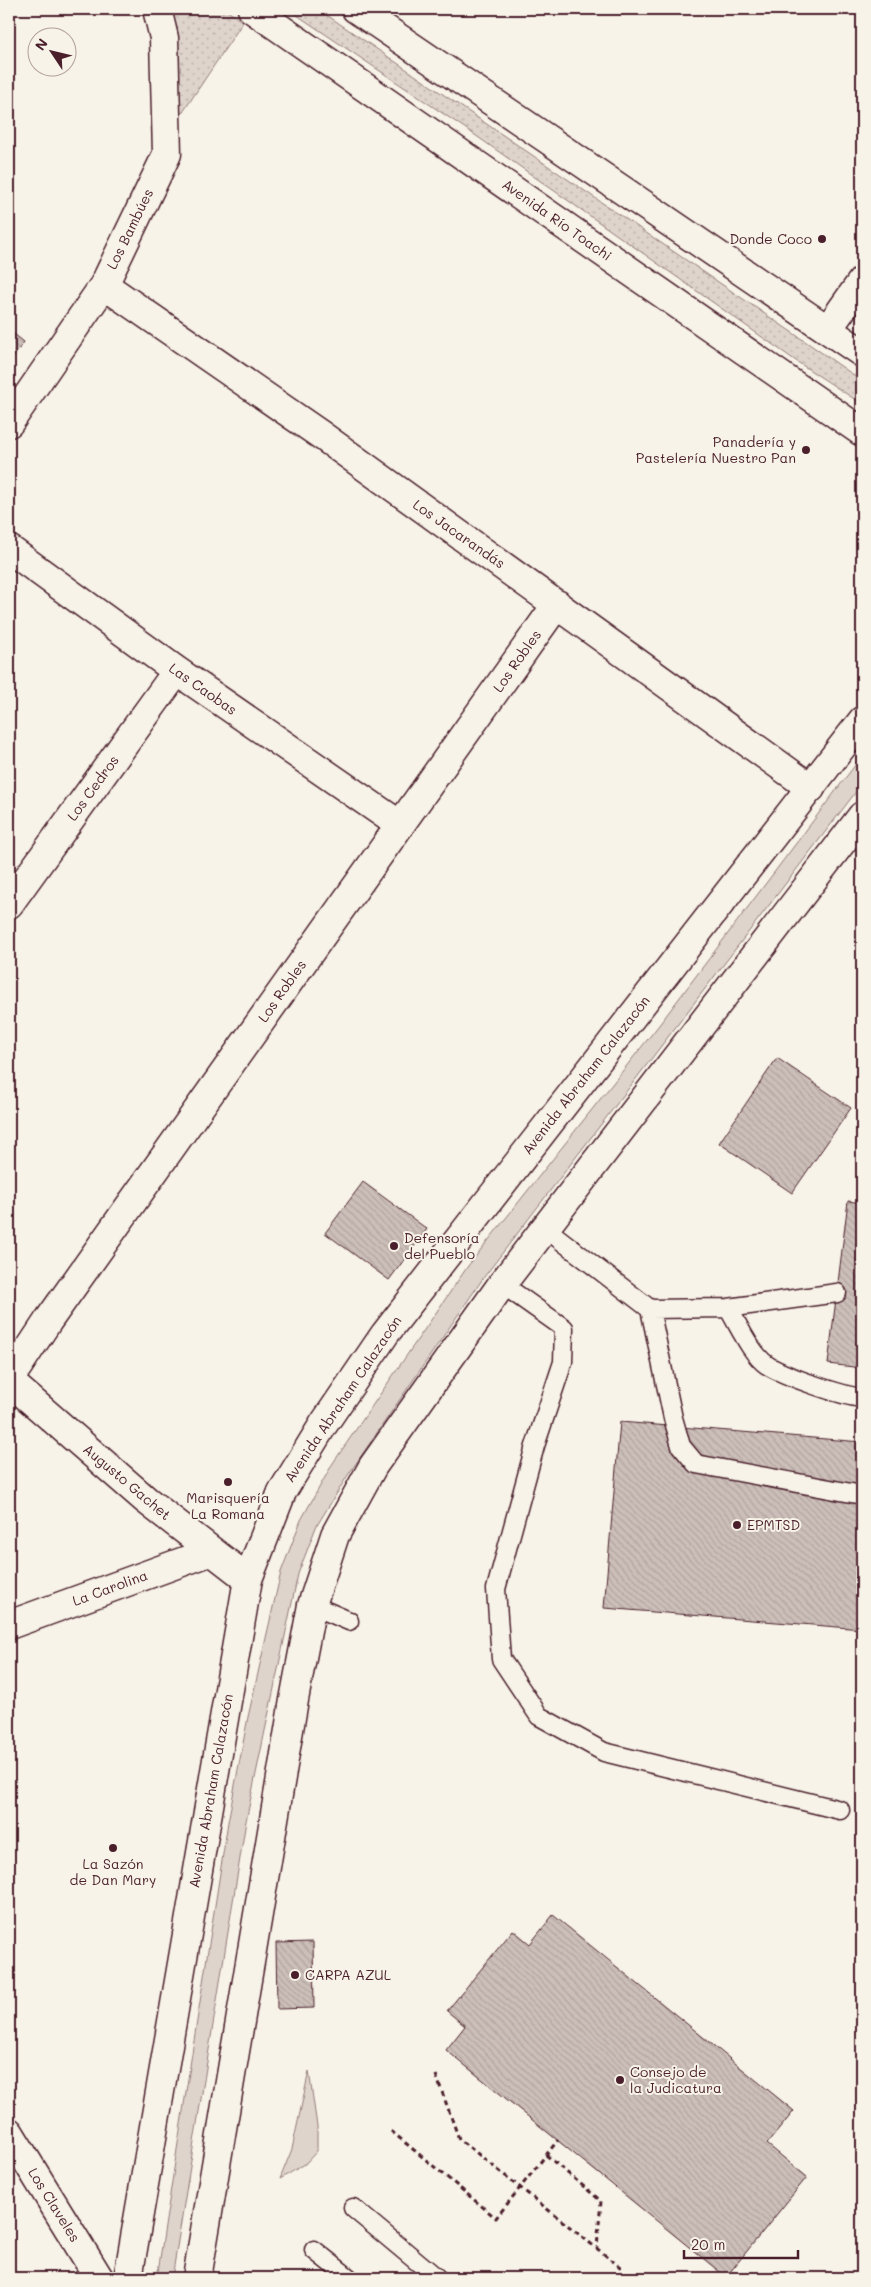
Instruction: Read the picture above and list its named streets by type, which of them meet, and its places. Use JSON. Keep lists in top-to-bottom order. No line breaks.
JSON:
{"streets":{"main road":["Avenida Río Toachi","Los Bambúes","Los Jacarandás","Los Robles","Las Caobas","Los Cedros","Avenida Abraham Calazacón","Augusto Gachet","La Carolina","Los Claveles"]},"crossings":[["Los Bambúes","Los Jacarandás"],["Los Jacarandás","Los Robles"],["Los Jacarandás","Avenida Abraham Calazacón"],["Los Robles","Las Caobas"],["Los Robles","Augusto Gachet"],["Las Caobas","Los Cedros"],["Avenida Abraham Calazacón","Augusto Gachet"],["Augusto Gachet","La Carolina"]],"places":["Donde Coco","Panadería y Pastelería Nuestro Pan","Defensoría del Pueblo","Marisquería La Romana","EPMTSD","La Sazón de Dan Mary","CARPA AZUL","Consejo de la Judicatura"],"scale_bar":"20 m","north":"top left"}
